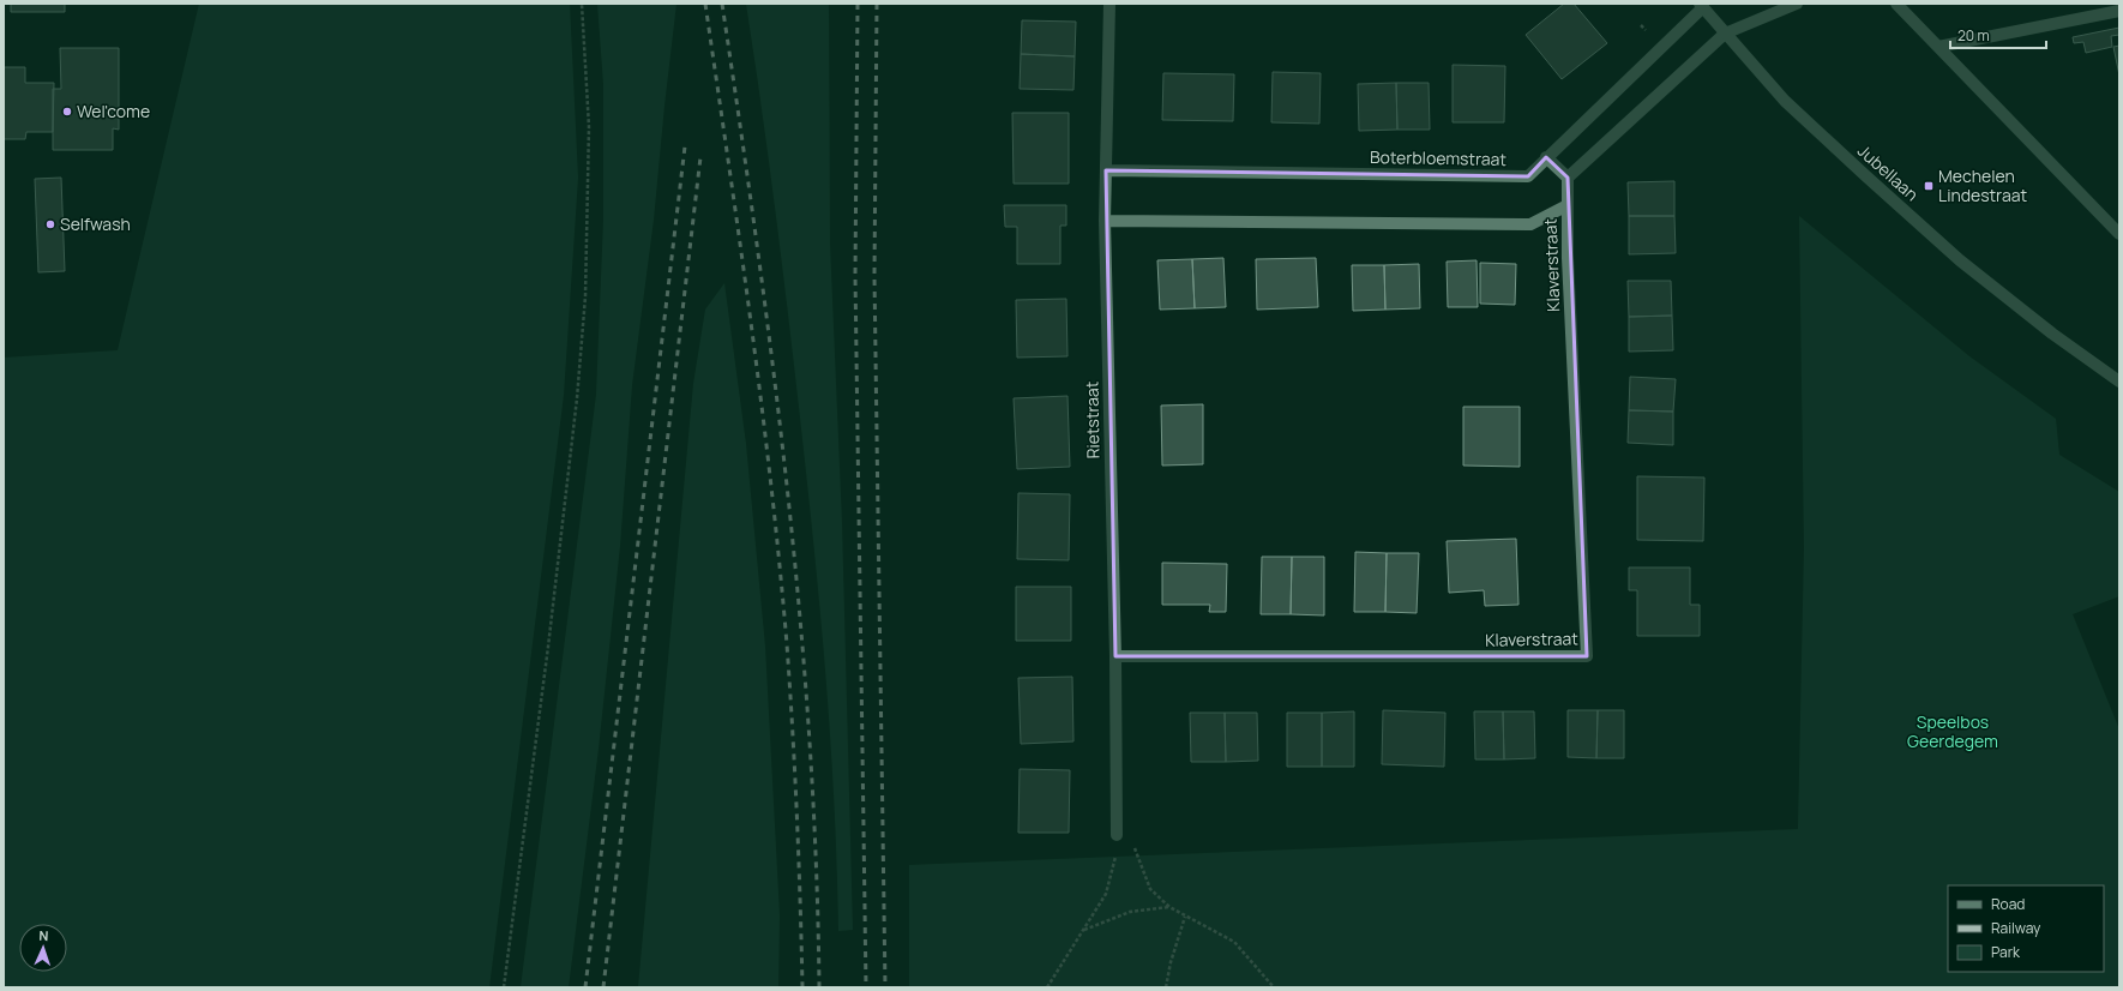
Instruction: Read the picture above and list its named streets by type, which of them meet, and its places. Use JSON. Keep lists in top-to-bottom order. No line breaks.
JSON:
{"streets":{"street":["Boterbloemstraat","Jubellaan","Klaverstraat","Rietstraat"]},"crossings":[["Boterbloemstraat","Jubellaan"],["Boterbloemstraat","Rietstraat"],["Klaverstraat","Rietstraat"]],"parks":["Speelbos Geerdegem"],"places":{"other":["Wel'come","Selfwash"],"transit":["Mechelen Lindestraat"]},"legend":["Road","Railway","Park"],"scale_bar":"20 m","north":"top"}
